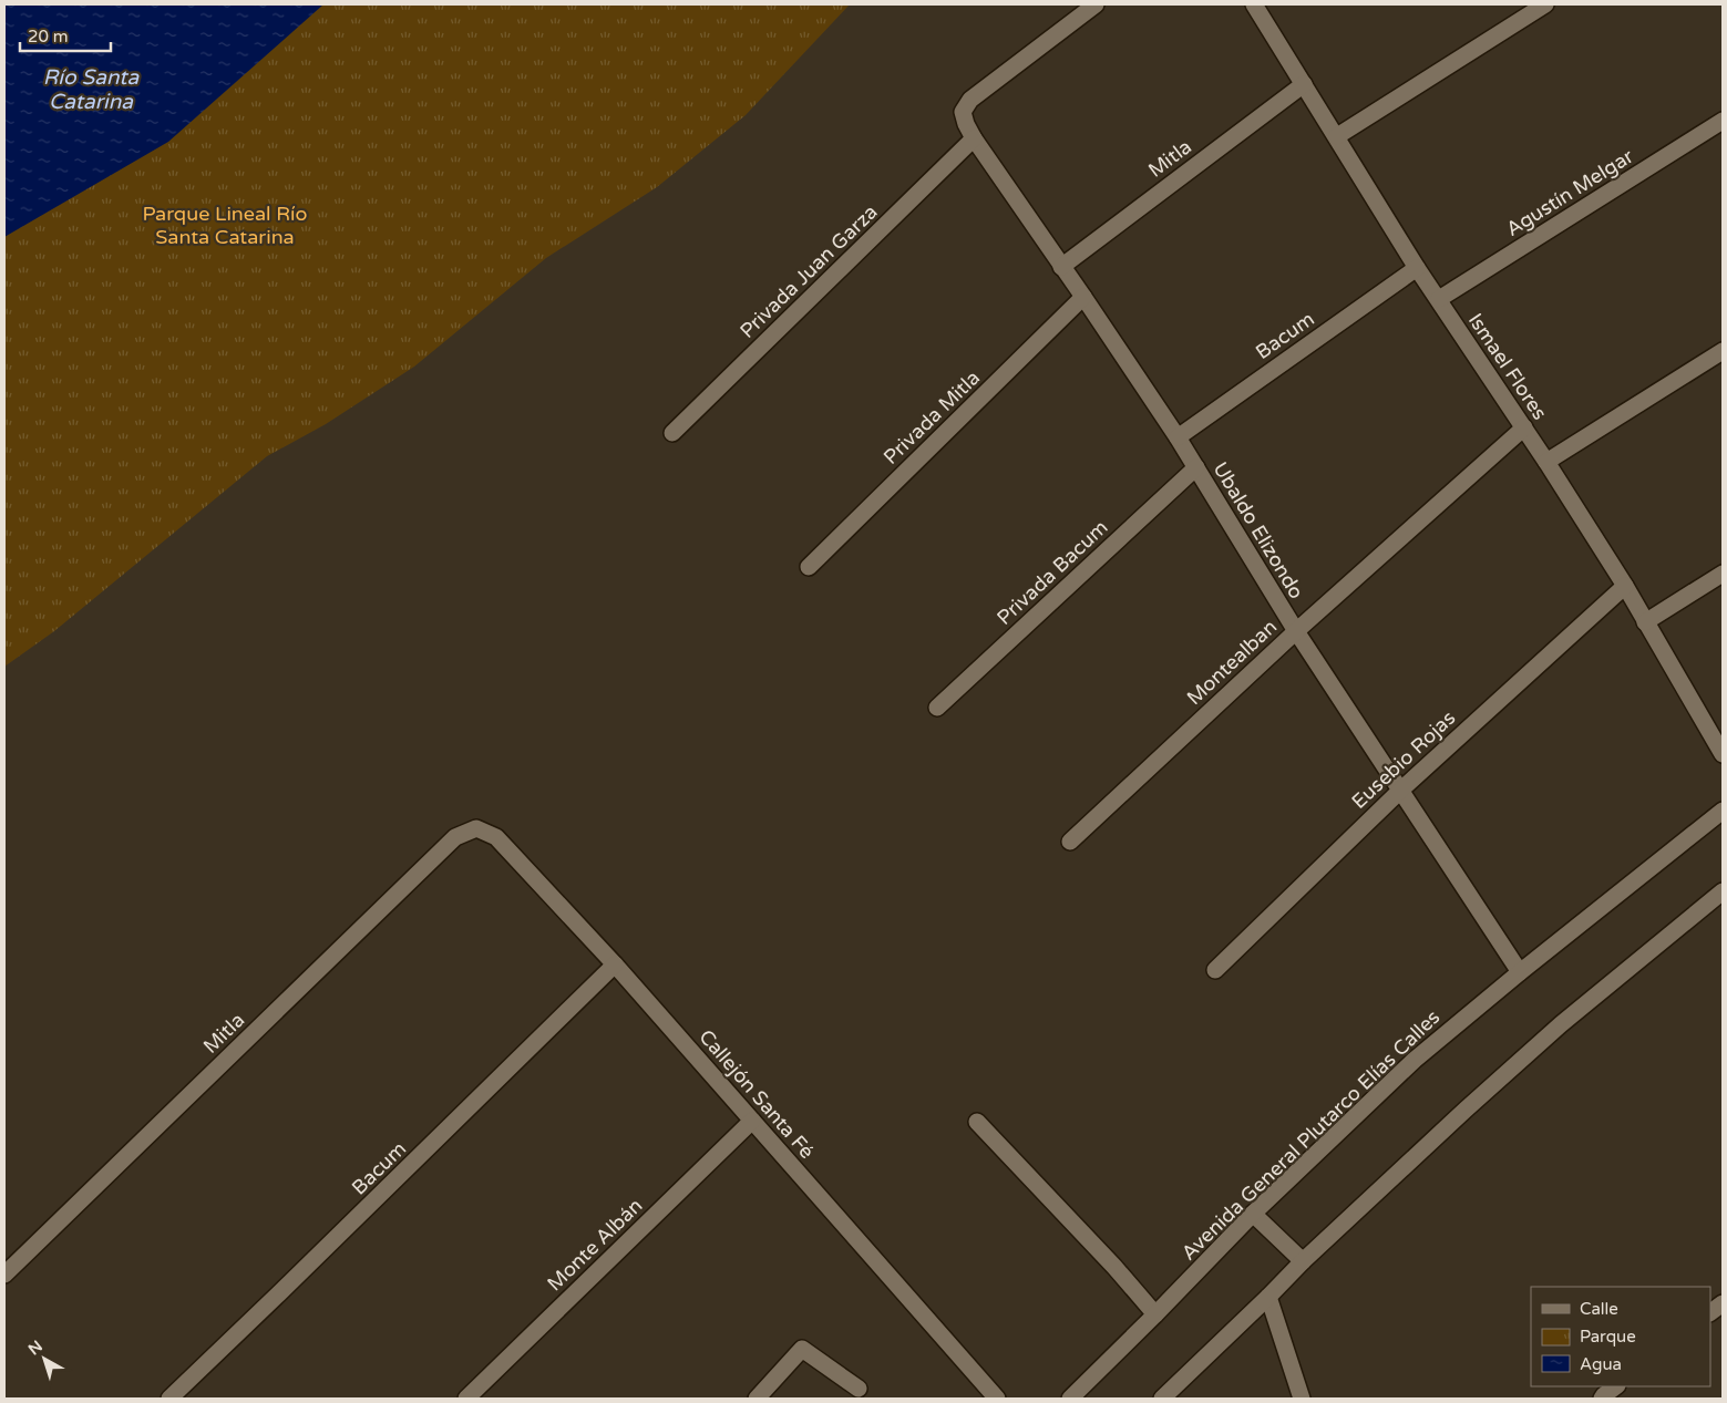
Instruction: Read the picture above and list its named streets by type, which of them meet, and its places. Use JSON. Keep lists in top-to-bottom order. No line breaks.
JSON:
{"streets":{"street":["Mitla","Agustín Melgar","Privada Juan Garza","Bacum","Ismael Flores","Privada Mitla","Ubaldo Elizondo","Privada Bacum","Montealban","Eusebio Rojas","Callejón Santa Fé","Avenida General Plutarco Elías Calles","Monte Albán"]},"crossings":[["Mitla","Ismael Flores"],["Mitla","Ubaldo Elizondo"],["Mitla","Callejón Santa Fé"],["Agustín Melgar","Ismael Flores"],["Privada Juan Garza","Ubaldo Elizondo"],["Bacum","Ismael Flores"],["Bacum","Ubaldo Elizondo"],["Bacum","Callejón Santa Fé"],["Ismael Flores","Montealban"],["Ismael Flores","Eusebio Rojas"],["Privada Mitla","Ubaldo Elizondo"],["Ubaldo Elizondo","Privada Bacum"],["Ubaldo Elizondo","Montealban"],["Ubaldo Elizondo","Eusebio Rojas"],["Ubaldo Elizondo","Avenida General Plutarco Elías Calles"],["Callejón Santa Fé","Monte Albán"]],"water":["Río Santa Catarina"],"parks":["Parque Lineal Río Santa Catarina"],"legend":["Calle","Parque","Agua"],"scale_bar":"20 m","north":"top left"}
